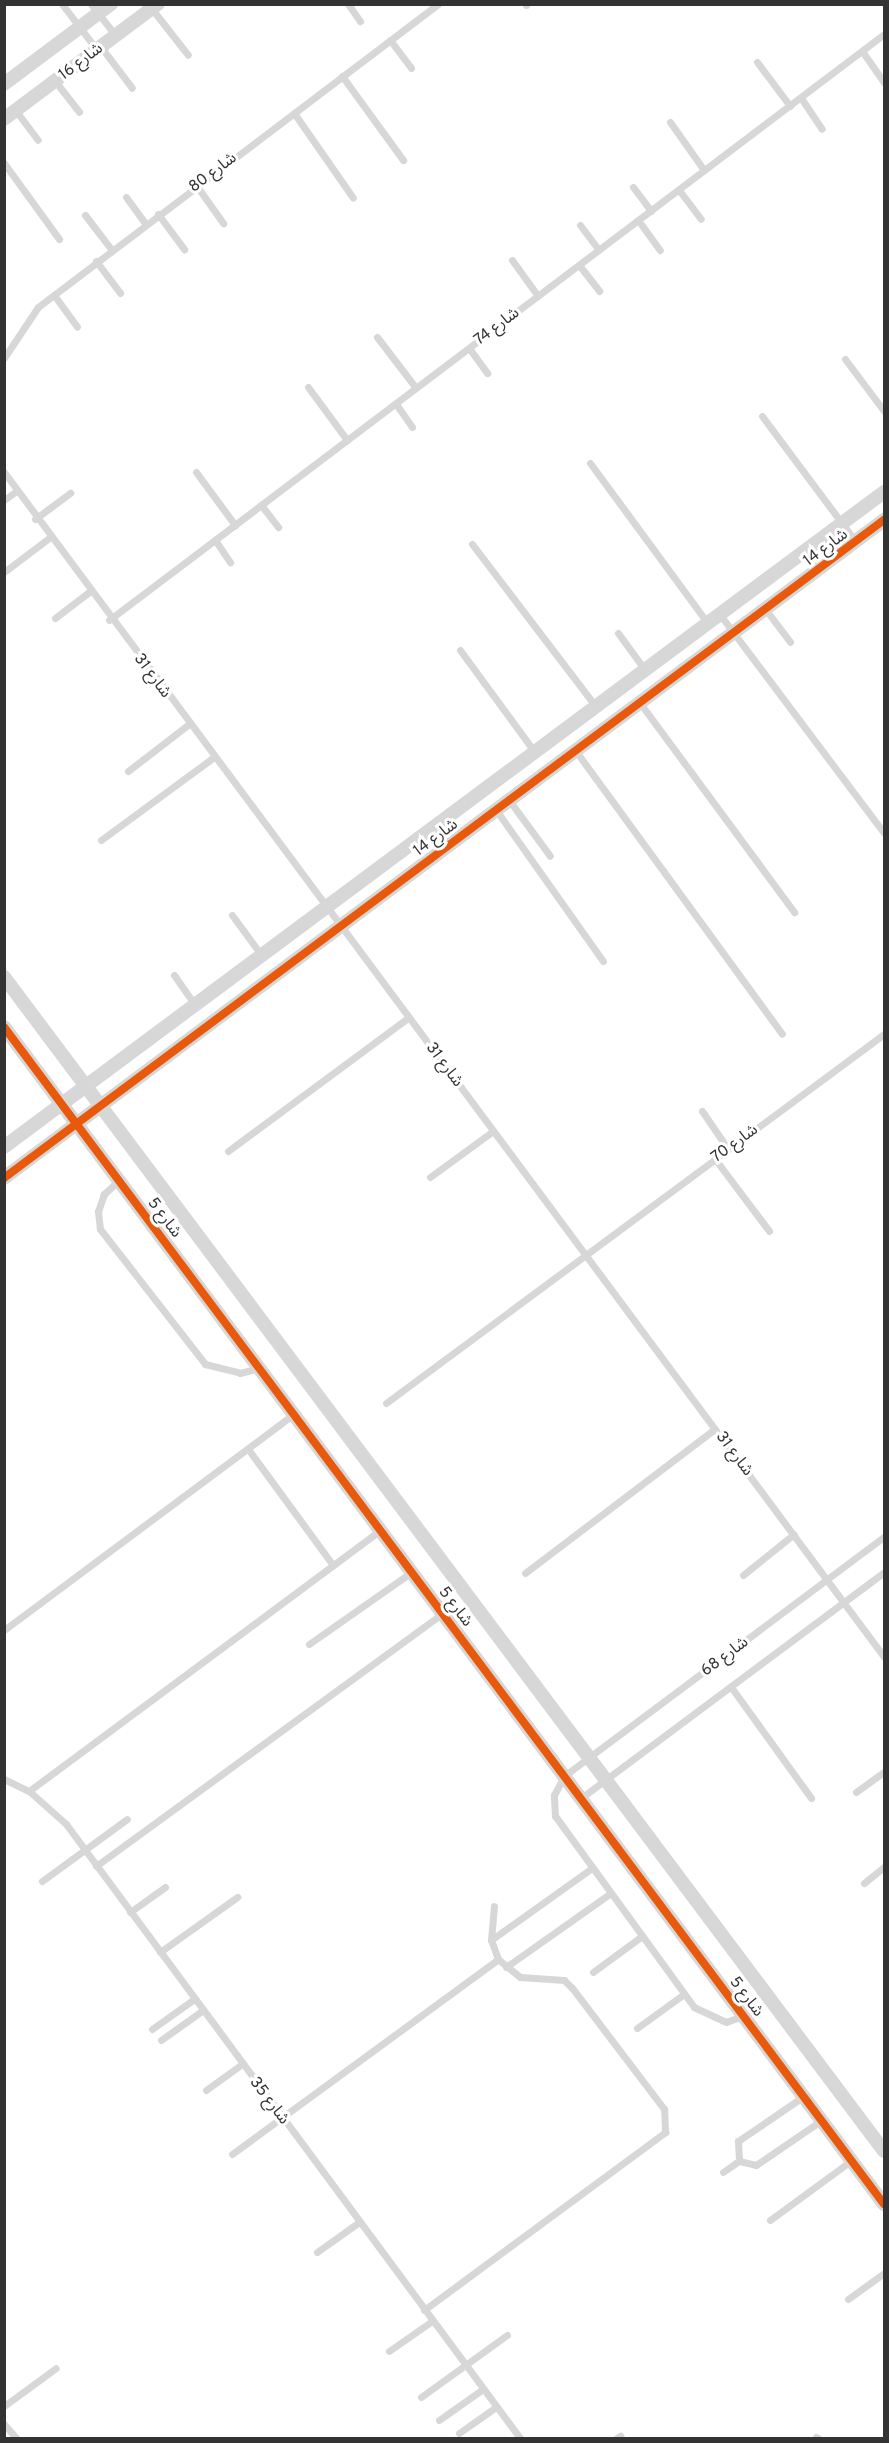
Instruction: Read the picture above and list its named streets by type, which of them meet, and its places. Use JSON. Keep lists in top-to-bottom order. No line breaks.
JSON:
{"streets":{"street":["شارع 16","شارع 14","شارع 5"],"lane":["شارع 80","شارع 74","شارع 31","شارع 70","شارع 68","شارع 35"]},"crossings":[["شارع 74","شارع 31"],["شارع 14","شارع 31"],["شارع 14","شارع 5"],["شارع 31","شارع 70"],["شارع 31","شارع 68"],["شارع 5","شارع 68"]]}
